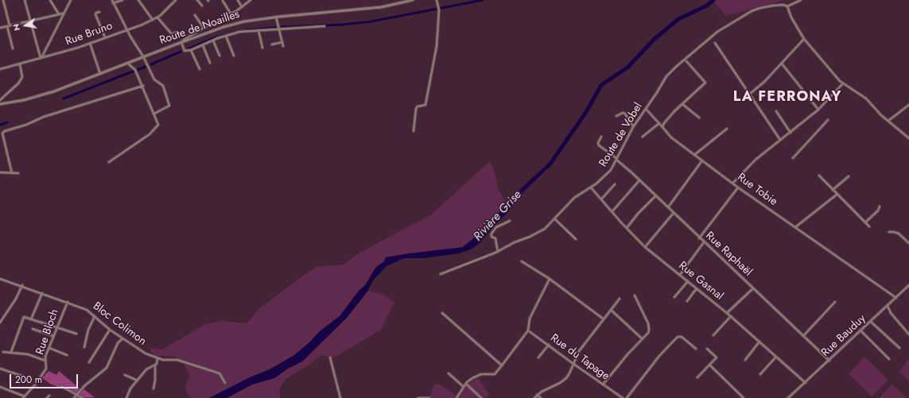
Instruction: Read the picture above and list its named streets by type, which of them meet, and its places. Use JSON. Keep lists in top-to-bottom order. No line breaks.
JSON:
{"streets":{"street":["Route de Noailles","Rue Bruno","Route de Vobel","Rue Tobie","Rue Raphaël","Rue Gasnal","Bloc Colimon","Rue Bloch","Rue Bauduy","Rue du Tapage"]},"crossings":[["Route de Vobel","Rue Tobie"],["Route de Vobel","Rue Raphaël"],["Route de Vobel","Rue Gasnal"],["Rue Tobie","Rue Bauduy"],["Rue Raphaël","Rue Bauduy"],["Rue Gasnal","Rue Bauduy"],["Bloc Colimon","Rue Bloch"]],"districts":["LA FERRONAY"],"water":["Rivière Grise"],"scale_bar":"200 m","north":"left"}
